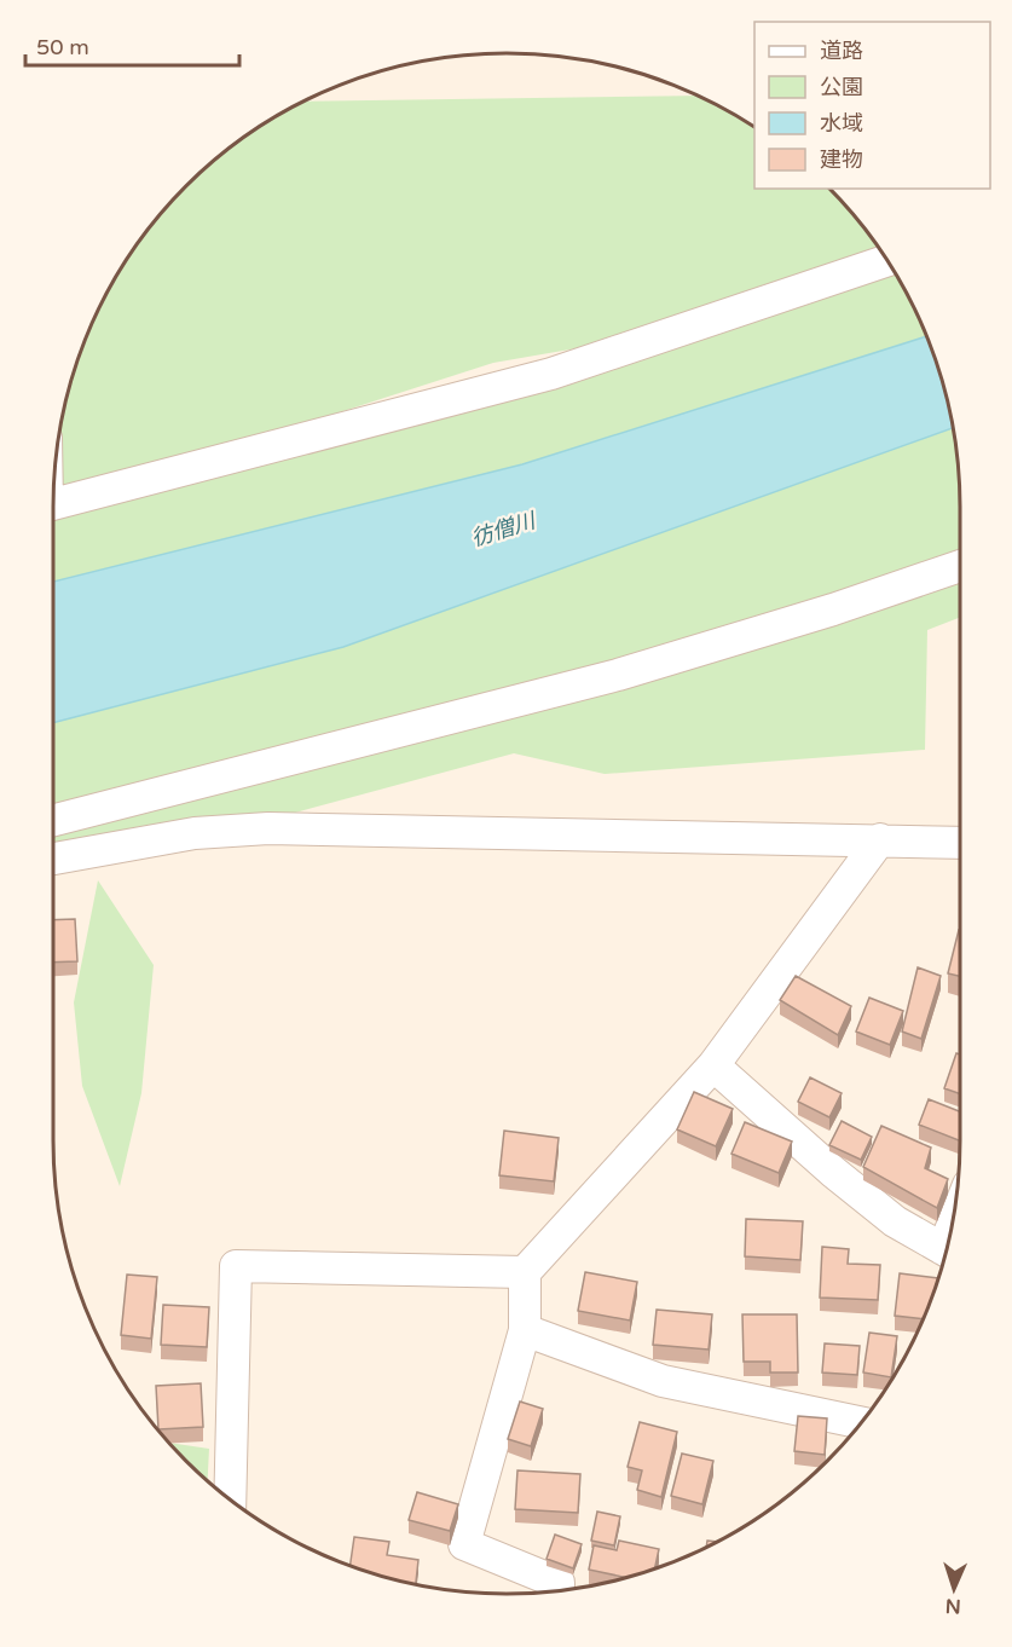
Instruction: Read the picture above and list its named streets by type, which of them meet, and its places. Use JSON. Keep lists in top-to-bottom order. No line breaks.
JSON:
{"water":["彷僧川"],"legend":["道路","公園","水域","建物"],"scale_bar":"50 m","north":"bottom"}
